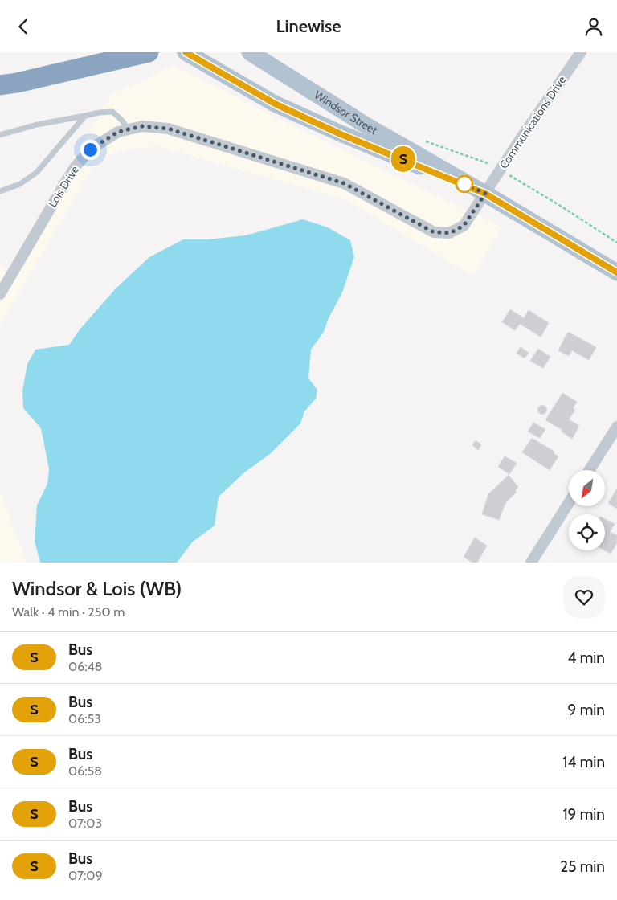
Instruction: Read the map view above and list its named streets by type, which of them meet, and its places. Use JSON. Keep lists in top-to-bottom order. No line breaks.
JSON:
{"streets":{"main road":["Windsor Street"],"street":["Communications Drive","Lois Drive"]},"crossings":[["Windsor Street","Communications Drive"],["Windsor Street","Lois Drive"],["Communications Drive","Lois Drive"]],"lines":["bus line S"],"north":"bottom left","page":{"header":"Linewise","on_map":"S","heading":["Windsor & Lois (WB)","Walk · 4 min · 250 m"],"list":[{"mark":"S","name":"Bus","note":"06:48","value":"4 min"},{"mark":"S","name":"Bus","note":"06:53","value":"9 min"},{"mark":"S","name":"Bus","note":"06:58","value":"14 min"},{"mark":"S","name":"Bus","note":"07:03","value":"19 min"},{"mark":"S","name":"Bus","note":"07:09","value":"25 min"}]}}
